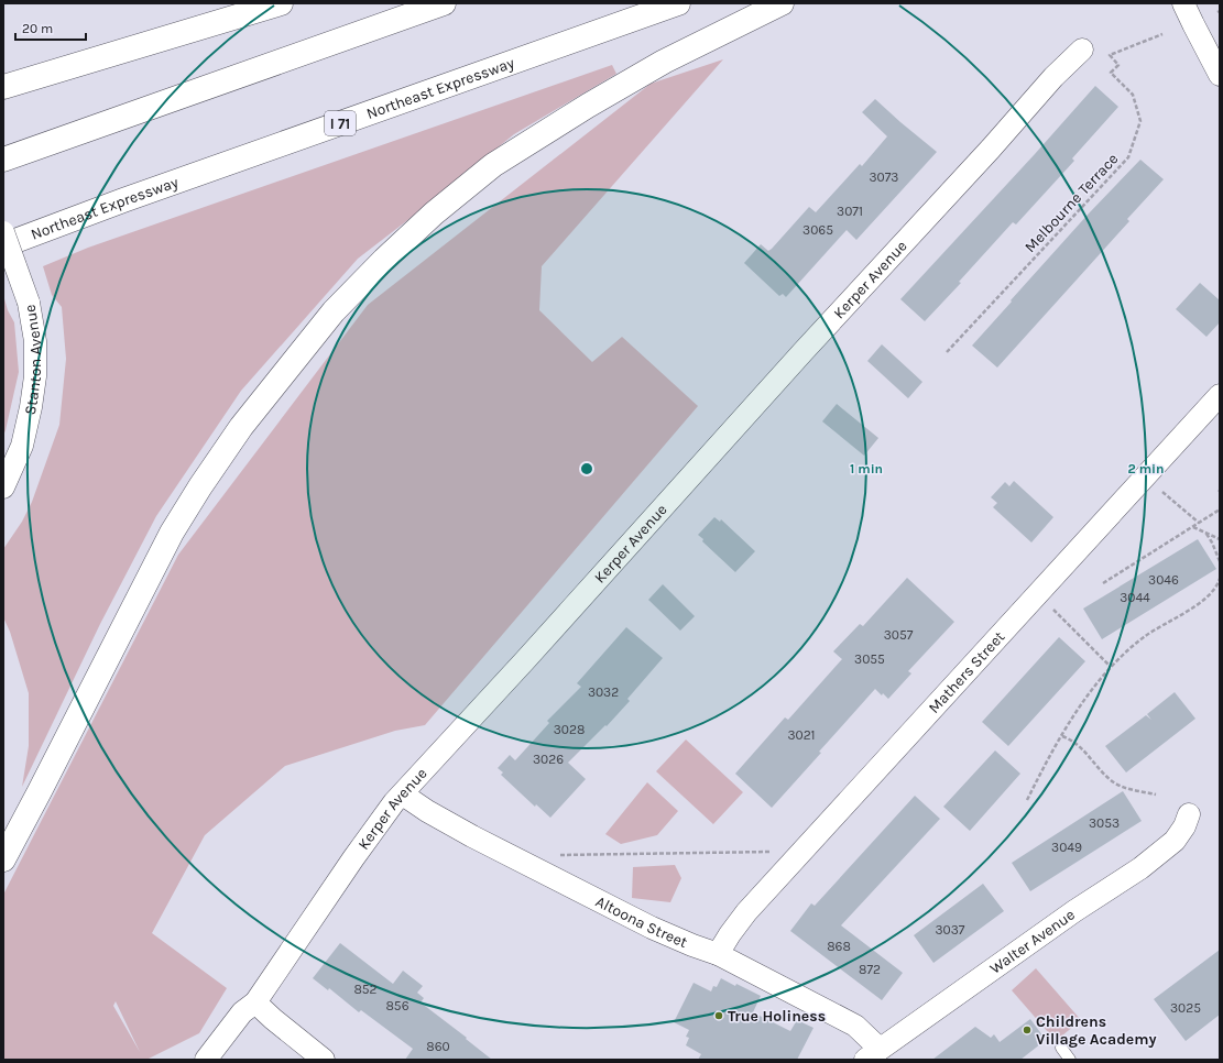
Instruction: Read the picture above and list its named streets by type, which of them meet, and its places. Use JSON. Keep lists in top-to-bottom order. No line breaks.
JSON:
{"streets":{"highway":["Northeast Expressway","I 71"],"street":["Kerper Avenue","Stanton Avenue","Mathers Street","Altoona Street","Walter Avenue"],"path":["Melbourne Terrace"]},"crossings":[["Kerper Avenue","Altoona Street"],["Mathers Street","Altoona Street"],["Altoona Street","Walter Avenue"]],"places":["True Holiness","Childrens Village Academy"],"house_numbers":["3073","3071","3065","3046","3044","3057","3055","3032","3028","3021","3026","3053","3049","3037","868","872","852","856","3025","860"],"scale_bar":"20 m","rings":["1 min","2 min"]}
